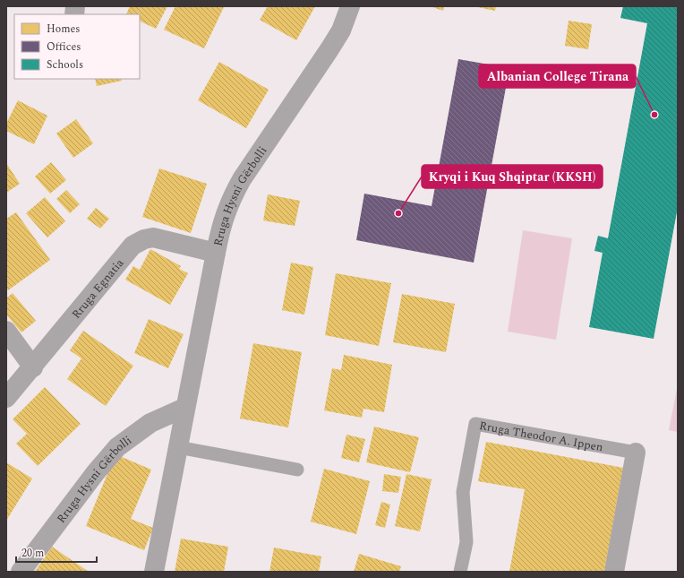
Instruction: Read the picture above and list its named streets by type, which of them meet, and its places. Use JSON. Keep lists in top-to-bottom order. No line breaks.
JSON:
{"streets":{"street":["Rruga Hysni Gërbolli","Rruga Egnatia","Rruga Theodor A. Ippen"]},"crossings":[["Rruga Hysni Gërbolli","Rruga Egnatia"]],"places":["Albanian College Tirana","Kryqi i Kuq Shqiptar (KKSH)"],"legend":["Homes","Offices","Schools"],"scale_bar":"20 m"}
